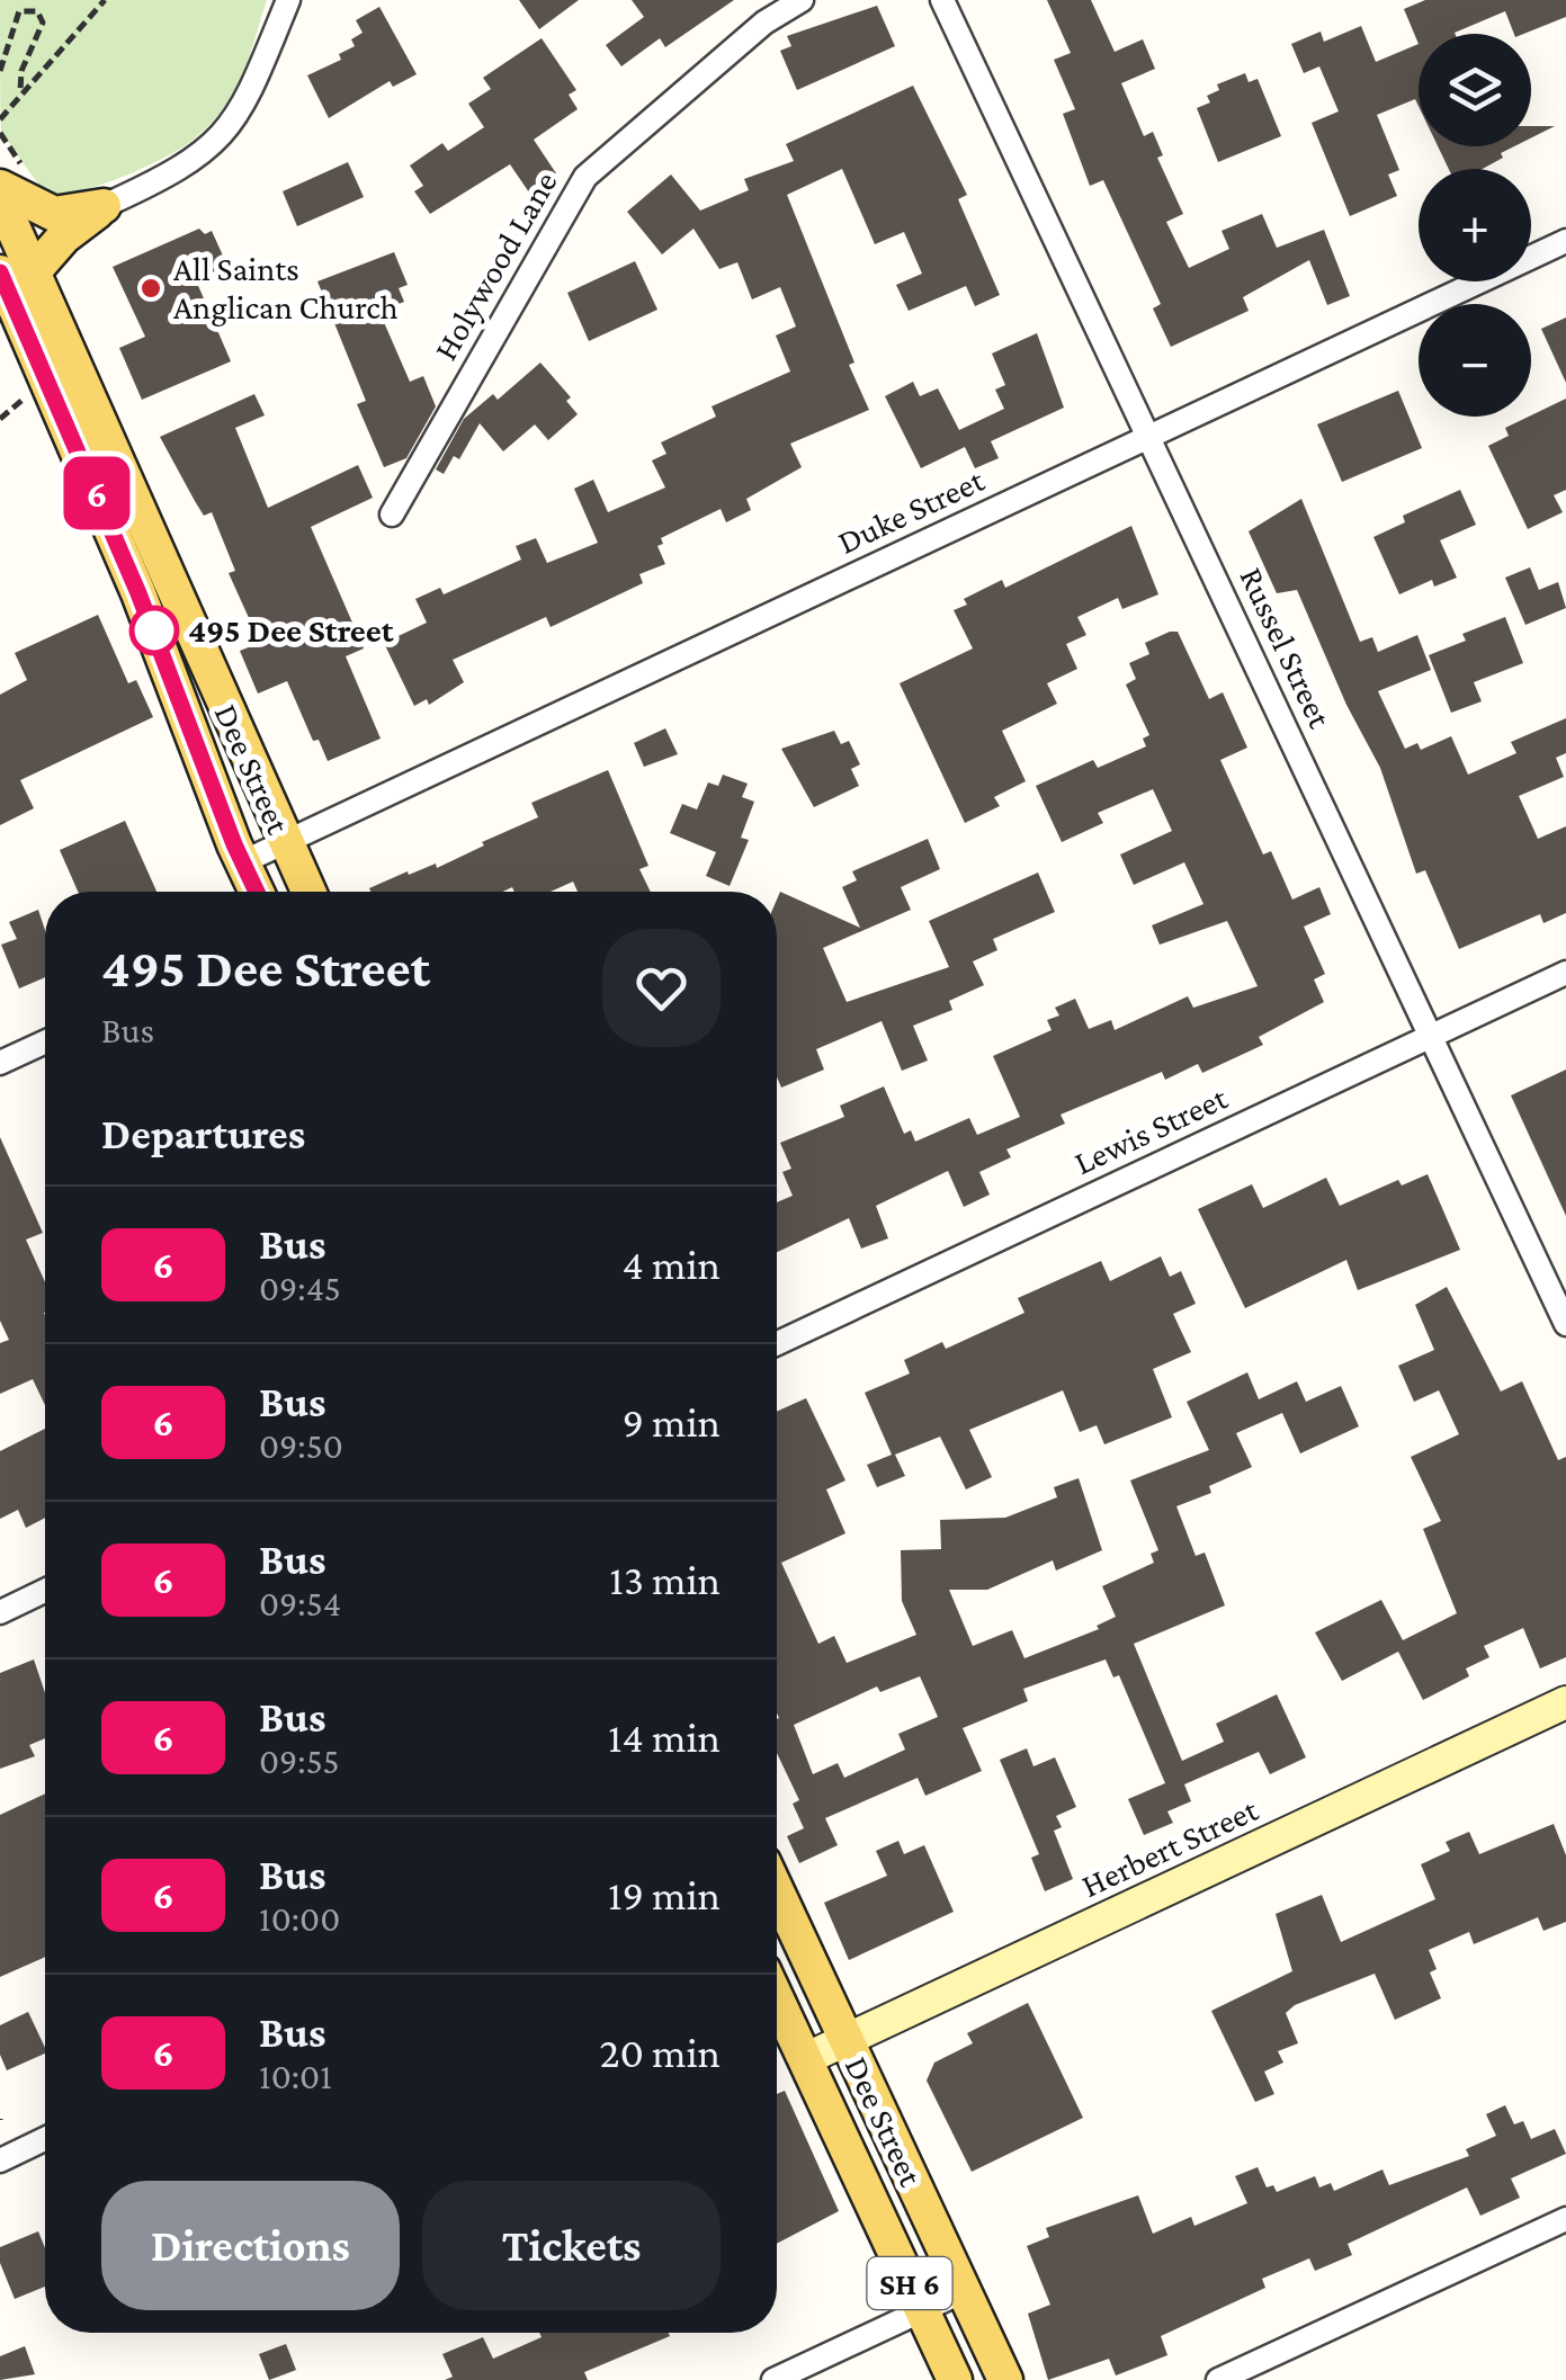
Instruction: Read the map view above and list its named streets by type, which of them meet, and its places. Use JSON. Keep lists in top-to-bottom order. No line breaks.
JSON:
{"streets":{"main road":["Dee Street","Herbert Street","SH 6"],"street":["Holywood Lane","Duke Street","Russel Street","Lewis Street"]},"crossings":[["Duke Street","Russel Street"],["Duke Street","Dee Street"],["Russel Street","Lewis Street"],["Dee Street","Herbert Street"]],"places":["All Saints Anglican Church","495 Dee Street"],"lines":["bus line 6"],"page":{"on_map":"6","map_buttons":["+","−"],"heading":[["495 Dee Street","Bus"],"Departures"],"list":[{"mark":"6","name":"Bus","note":"09:45","value":"4 min"},{"mark":"6","name":"Bus","note":"09:50","value":"9 min"},{"mark":"6","name":"Bus","note":"09:54","value":"13 min"},{"mark":"6","name":"Bus","note":"09:55","value":"14 min"},{"mark":"6","name":"Bus","note":"10:00","value":"19 min"},{"mark":"6","name":"Bus","note":"10:01","value":"20 min"}],"buttons":["Directions","Tickets"]}}
